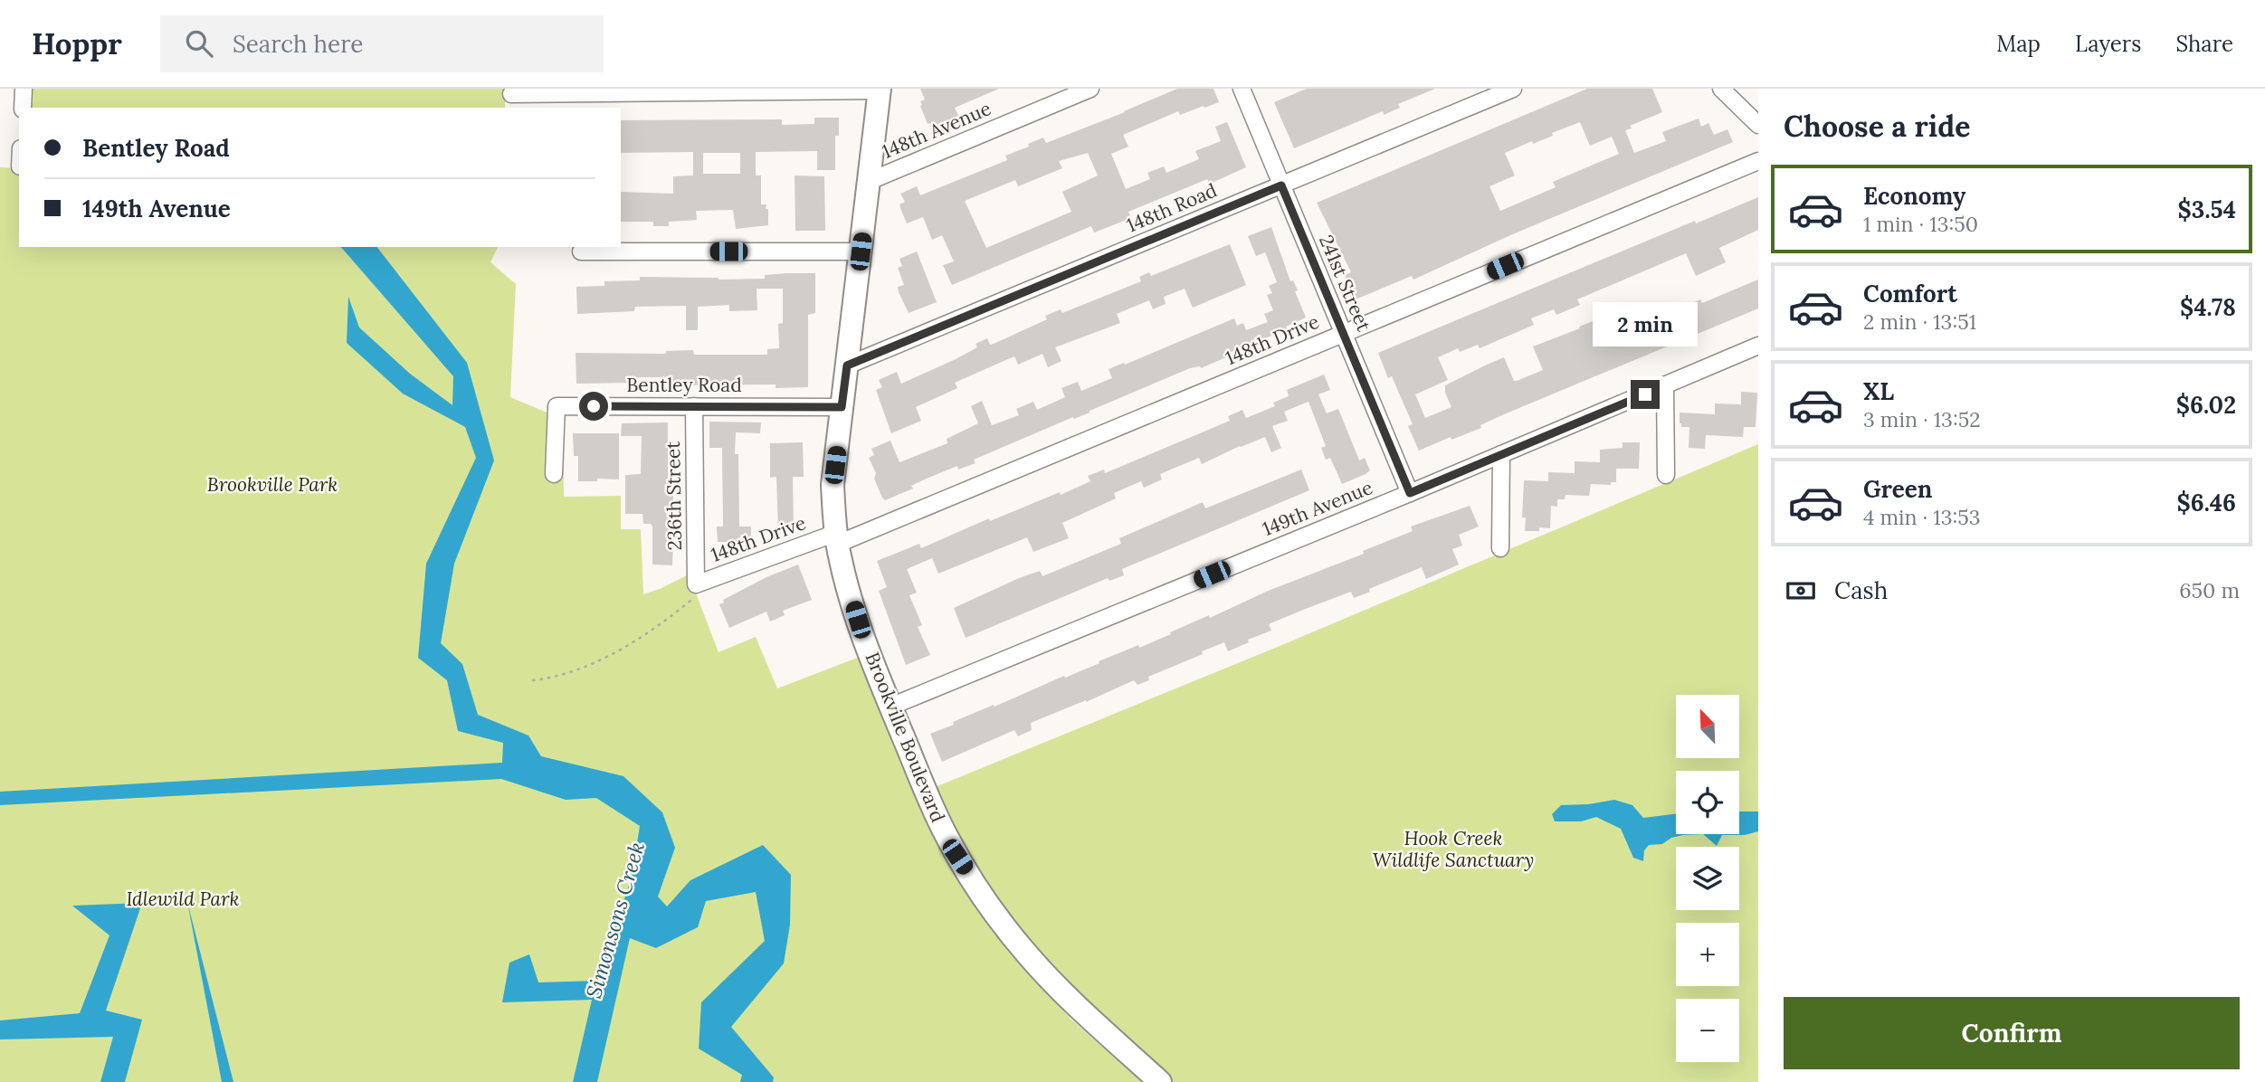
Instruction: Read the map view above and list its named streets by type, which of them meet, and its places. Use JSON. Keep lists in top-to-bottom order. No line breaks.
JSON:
{"streets":{"street":["148th Avenue","148th Road","241st Street","148th Drive","Bentley Road","236th Street","149th Avenue","Brookville Boulevard"]},"crossings":[["148th Avenue","Brookville Boulevard"],["148th Road","241st Street"],["148th Road","Brookville Boulevard"],["241st Street","148th Drive"],["241st Street","149th Avenue"],["148th Drive","236th Street"],["148th Drive","Brookville Boulevard"],["Bentley Road","236th Street"],["Bentley Road","Brookville Boulevard"],["149th Avenue","Brookville Boulevard"]],"water":["Simonsons Creek"],"parks":["Brookville Park","Hook Creek Wildlife Sanctuary","Idlewild Park"],"north":"top left","page":{"header":"Hoppr","search":"Search here","nav":["Map","Layers","Share"],"heading":"Choose a ride","banner":["Bentley Road","149th Avenue"],"list":[{"name":"Economy","note":"1 min · 13:50","value":"$3.54"},{"name":"Comfort","note":"2 min · 13:51","value":"$4.78"},{"name":"XL","note":"3 min · 13:52","value":"$6.02"},{"name":"Green","note":"4 min · 13:53","value":"$6.46"}],"bubble":"2 min","pay":["Cash","650 m"],"map_buttons":["+","−"],"buttons":"Confirm"}}
